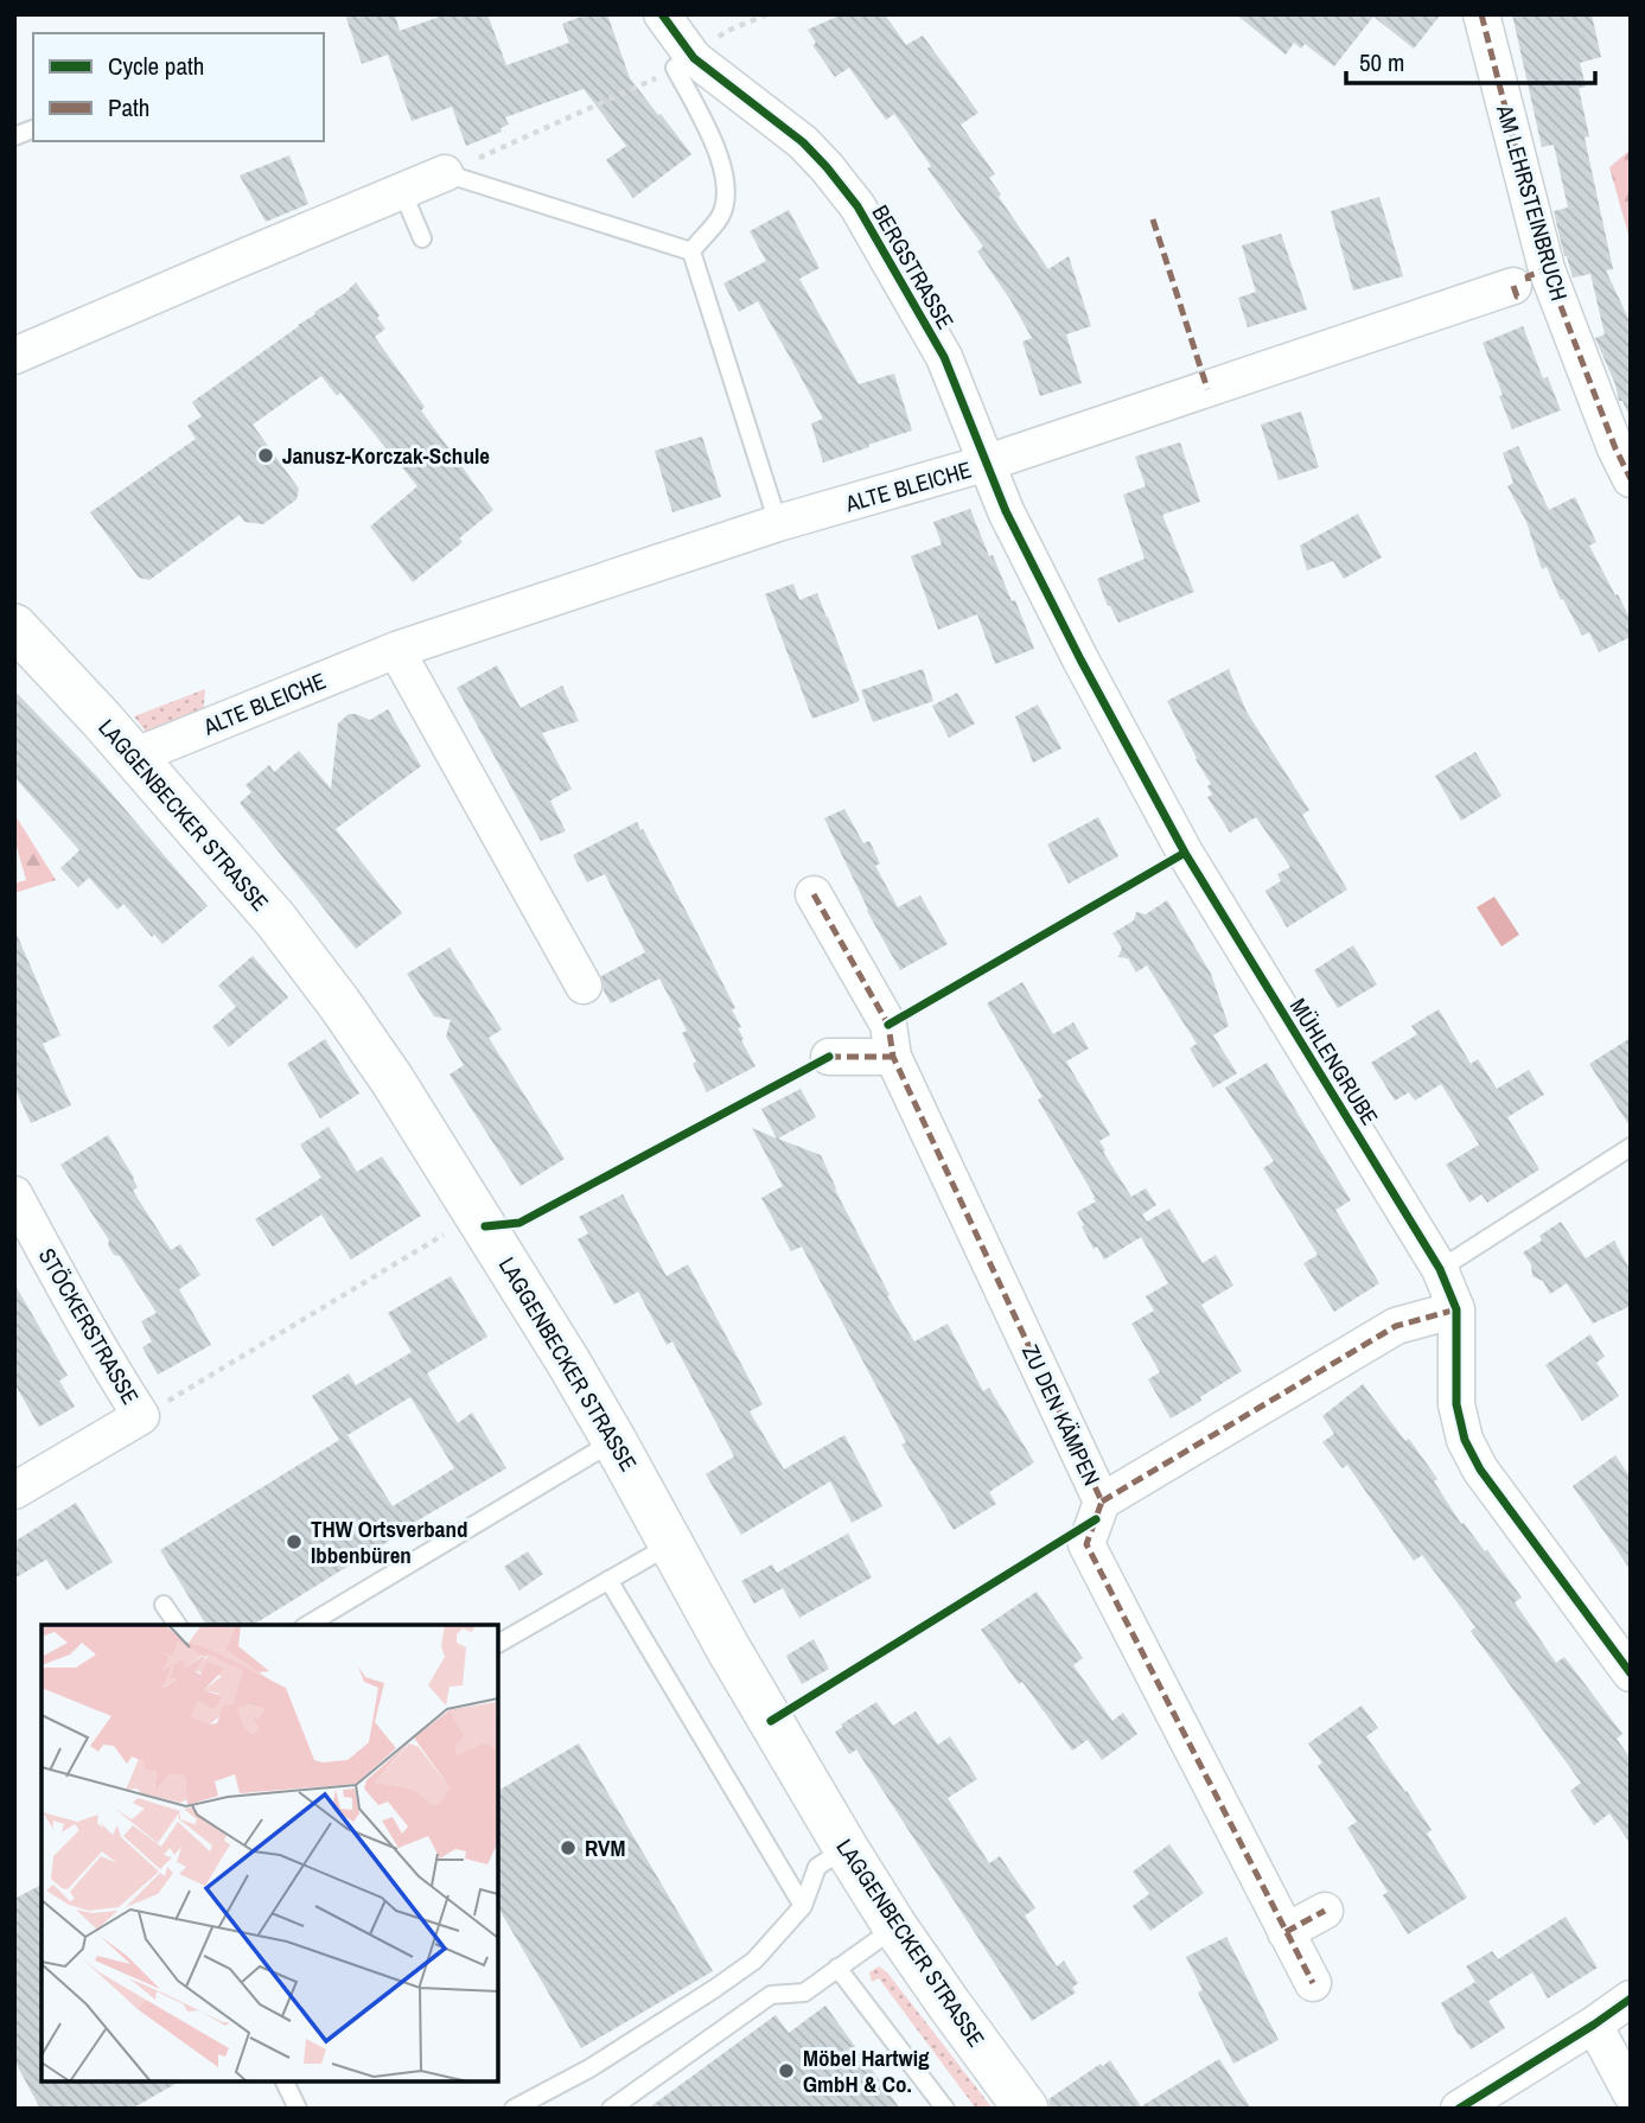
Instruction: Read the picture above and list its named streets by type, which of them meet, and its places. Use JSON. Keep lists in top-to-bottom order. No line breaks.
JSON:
{"streets":{"street":["AM LEHRSTEINBRUCH","BERGSTRASSE","ALTE BLEICHE","LAGGENBECKER STRASSE","MÜHLENGRUBE","STÖCKERSTRASSE","ZU DEN KÄMPEN"]},"crossings":[["BERGSTRASSE","ALTE BLEICHE"],["BERGSTRASSE","MÜHLENGRUBE"],["ALTE BLEICHE","LAGGENBECKER STRASSE"],["ALTE BLEICHE","MÜHLENGRUBE"]],"places":["Janusz-Korczak-Schule","THW Ortsverband Ibbenbüren","RVM","Möbel Hartwig GmbH & Co."],"legend":["Cycle path","Path"],"scale_bar":"50 m"}
